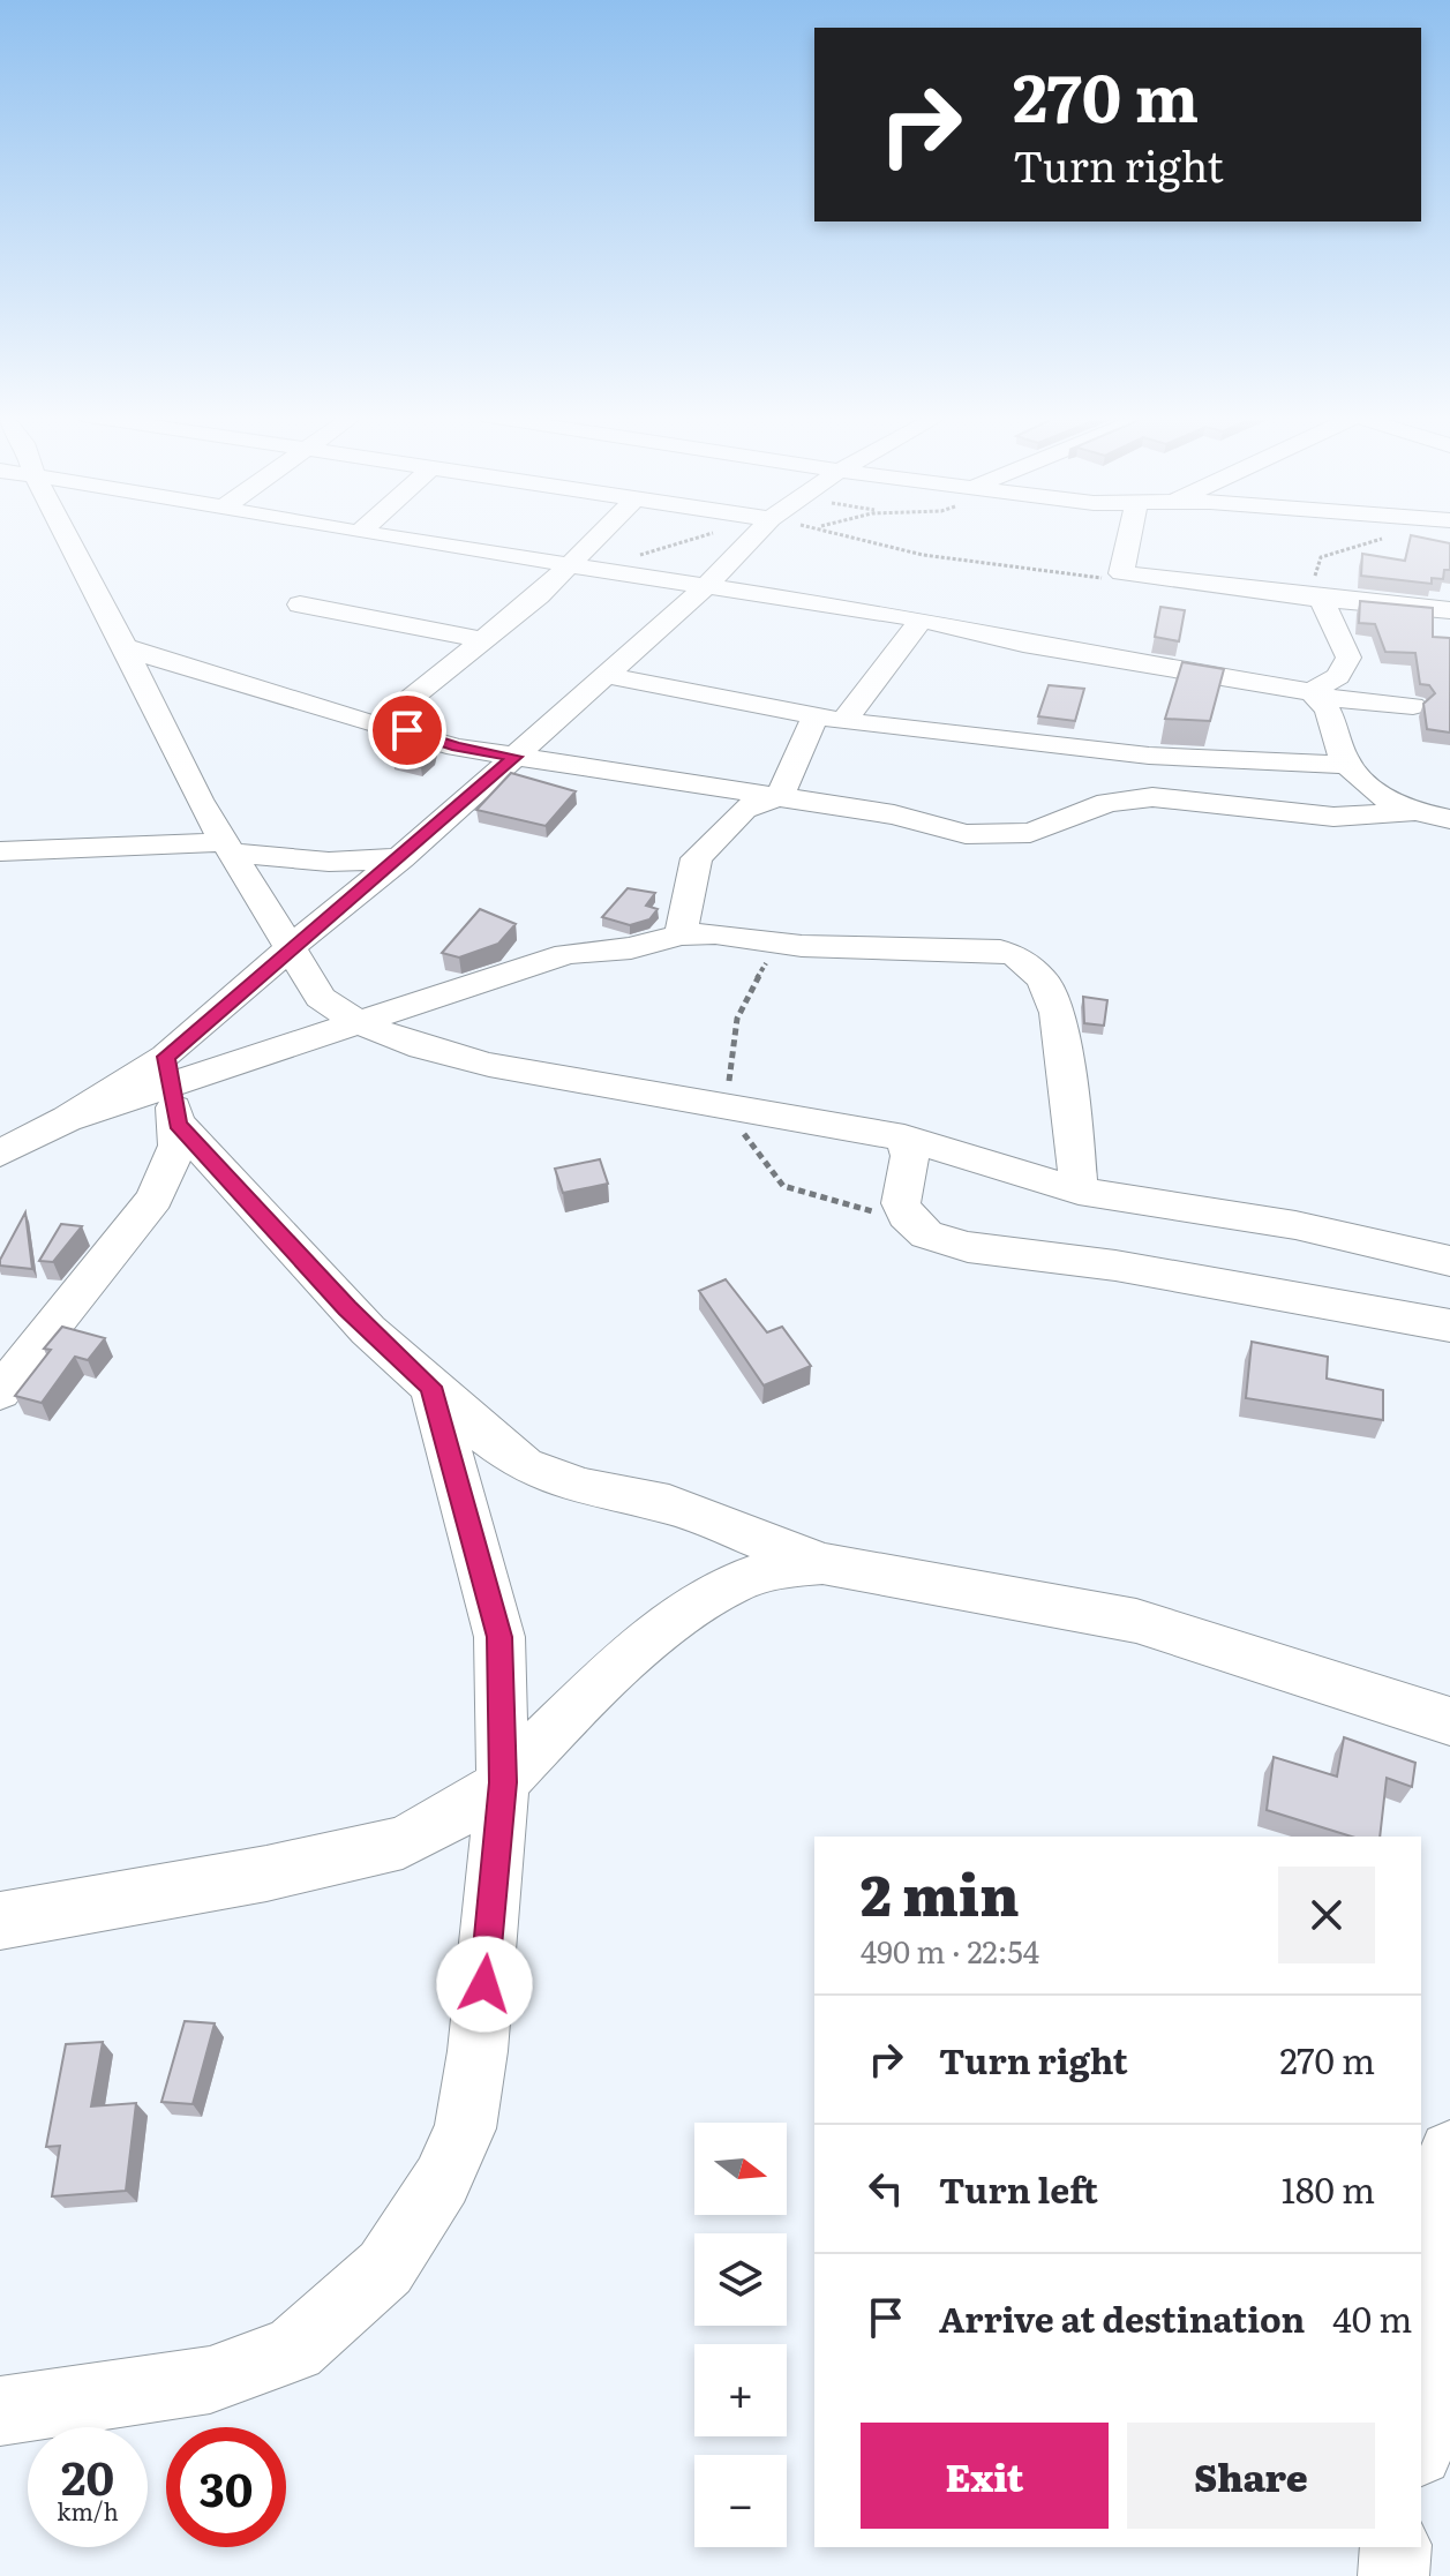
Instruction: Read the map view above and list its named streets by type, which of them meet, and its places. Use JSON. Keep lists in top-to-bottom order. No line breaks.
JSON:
{"north":"right","page":{"turn":["270 m","Turn right"],"heading":["2 min","490 m · 22:54"],"list":[{"name":"Turn right","value":"270 m"},{"name":"Turn left","value":"180 m"},{"name":"Arrive at destination","value":"40 m"}],"map_buttons":["+","−"],"buttons":["Exit","Share"],"speed":"20 km/h","limit":"30"}}
